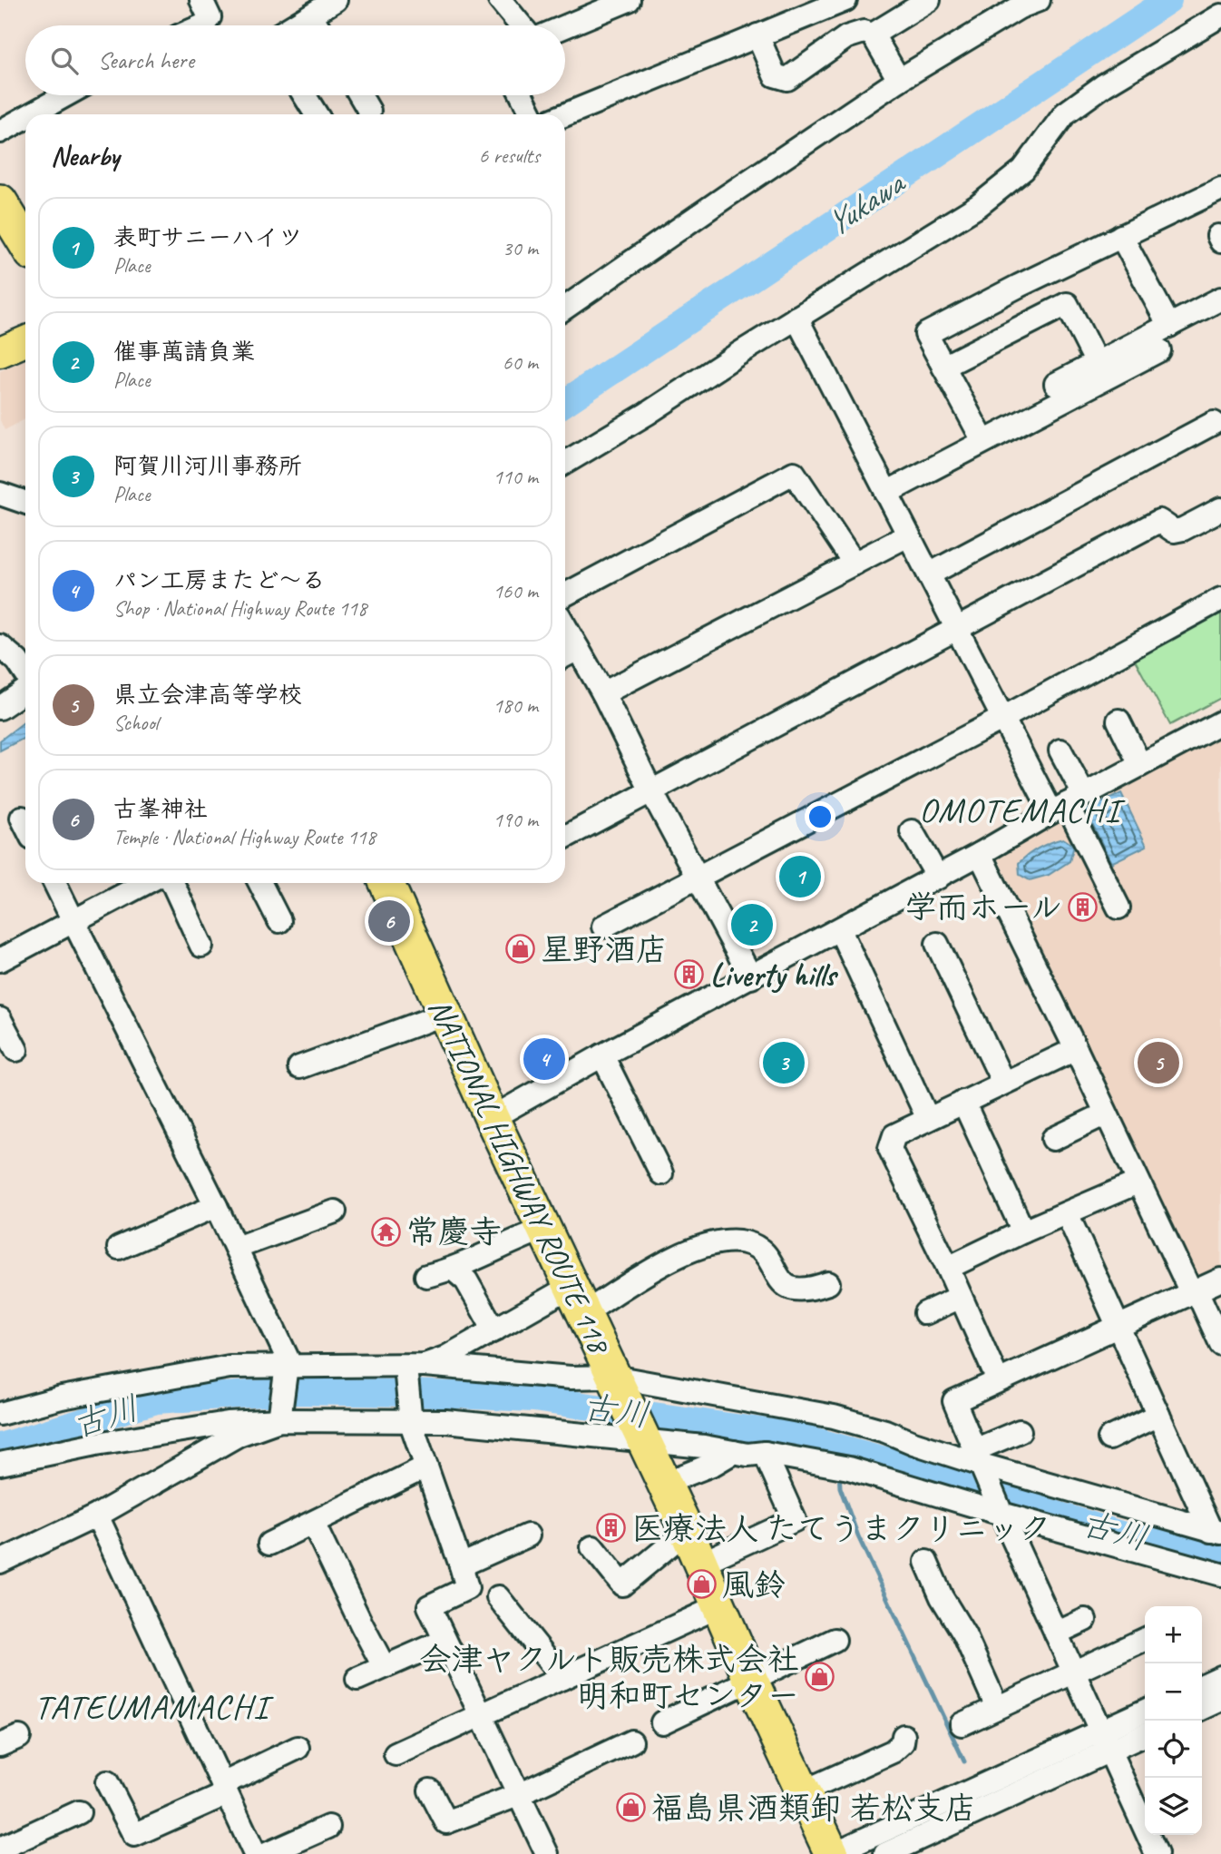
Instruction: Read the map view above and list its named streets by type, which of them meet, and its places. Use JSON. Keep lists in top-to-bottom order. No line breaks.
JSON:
{"streets":{"highway":["NATIONAL HIGHWAY ROUTE 118"]},"districts":["OMOTEMACHI","TATEUMAMACHI"],"water":["Yukawa","古川"],"places":{"building":["学而ホール","Liverty hills","医療法人 たてうまクリニック"],"shop":["星野酒店","風鈴","会津ヤクルト販売株式会社 明和町センター","福島県酒類卸 若松支店"],"temple":["常慶寺"]},"page":{"search":"Search here","heading":["Nearby","6 results"],"list":[{"mark":"1","name":"表町サニーハイツ","note":"Place","value":"30 m"},{"mark":"2","name":"催事萬請負業","note":"Place","value":"60 m"},{"mark":"3","name":"阿賀川河川事務所","note":"Place","value":"110 m"},{"mark":"4","name":"パン工房またど～る","note":"Shop · National Highway Route 118","value":"160 m"},{"mark":"5","name":"県立会津高等学校","note":"School","value":"180 m"},{"mark":"6","name":"古峯神社","note":"Temple · National Highway Route 118","value":"190 m"}],"pins":["1","6","2","4","3","5"],"map_buttons":["+","−"]}}
